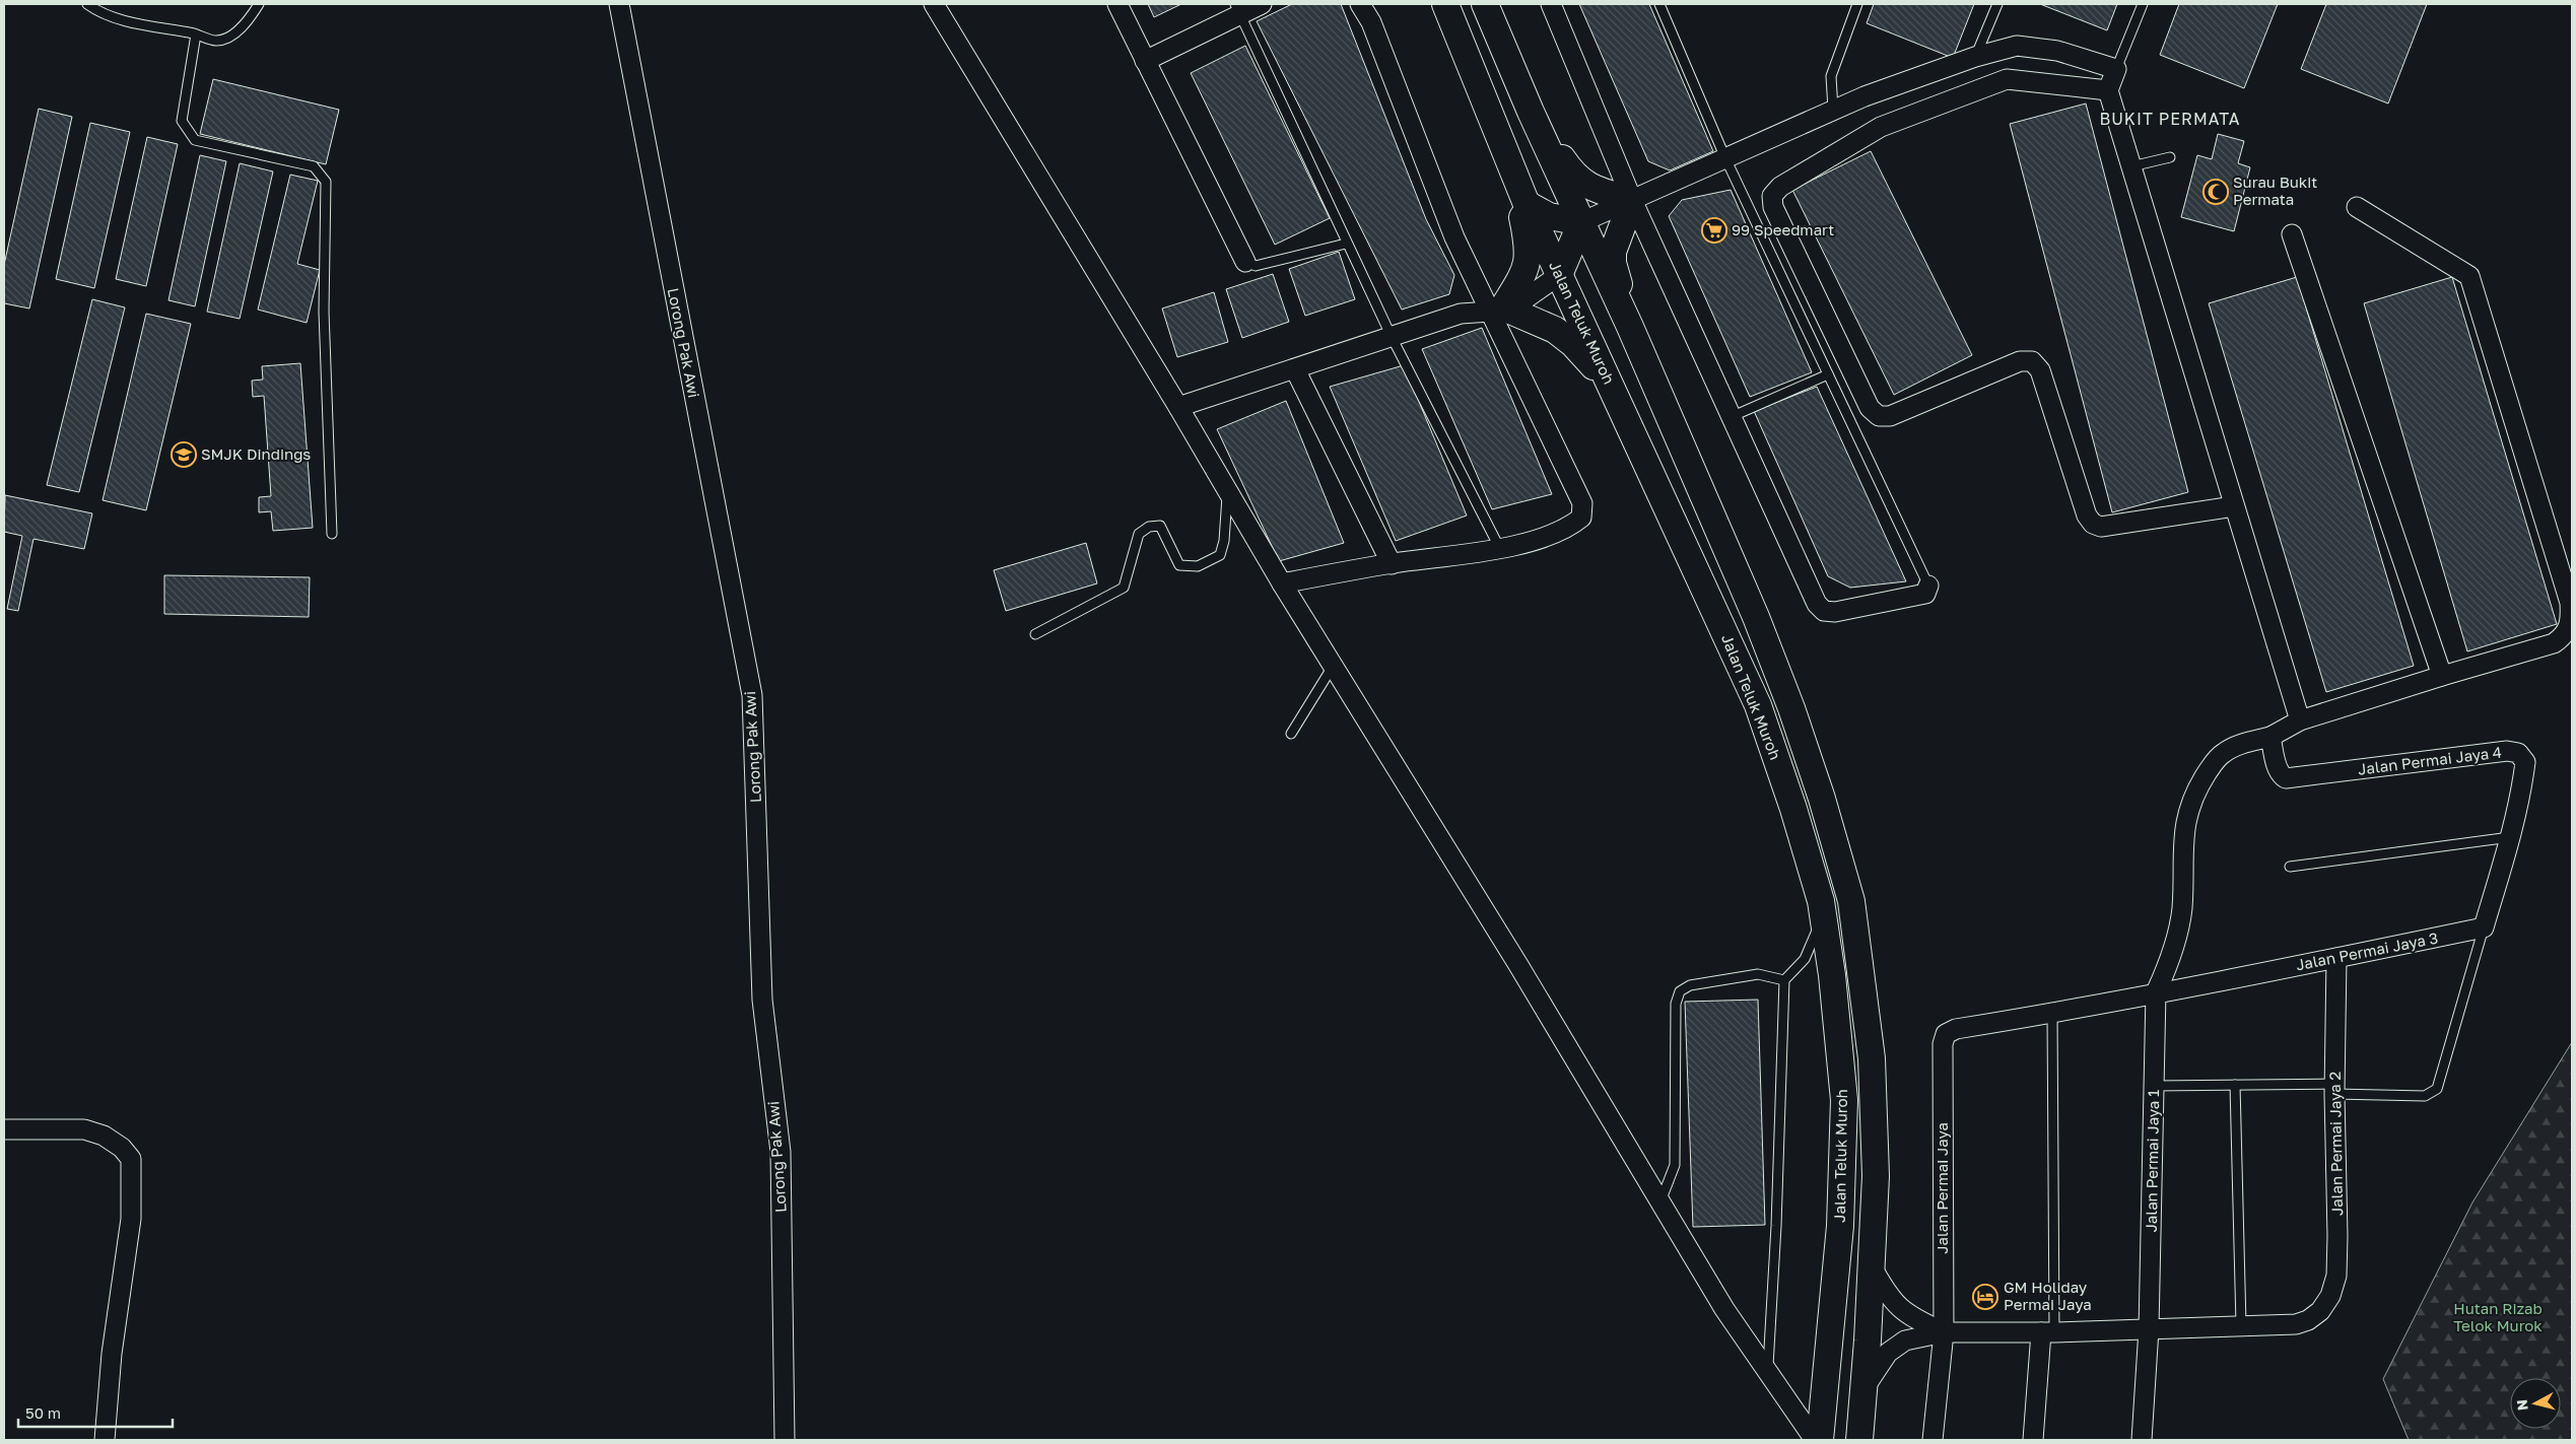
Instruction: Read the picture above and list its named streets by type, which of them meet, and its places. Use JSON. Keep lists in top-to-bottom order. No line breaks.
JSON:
{"streets":{"main road":["Jalan Teluk Muroh"],"street":["Lorong Pak Awi","Jalan Permai Jaya 4","Jalan Permai Jaya 3","Jalan Permai Jaya 2","Jalan Permai Jaya 1","Jalan Permai Jaya"]},"crossings":[["Jalan Permai Jaya 3","Jalan Permai Jaya 2"],["Jalan Permai Jaya 3","Jalan Permai Jaya 1"],["Jalan Permai Jaya 3","Jalan Permai Jaya"]],"districts":["BUKIT PERMATA"],"parks":["Hutan Rizab Telok Murok"],"places":{"mosque":["Surau Bukit Permata"],"supermarket":["99 Speedmart"],"school or university":["SMJK Dindings"],"hotel":["GM Holiday Permai Jaya"]},"scale_bar":"50 m","north":"left"}
